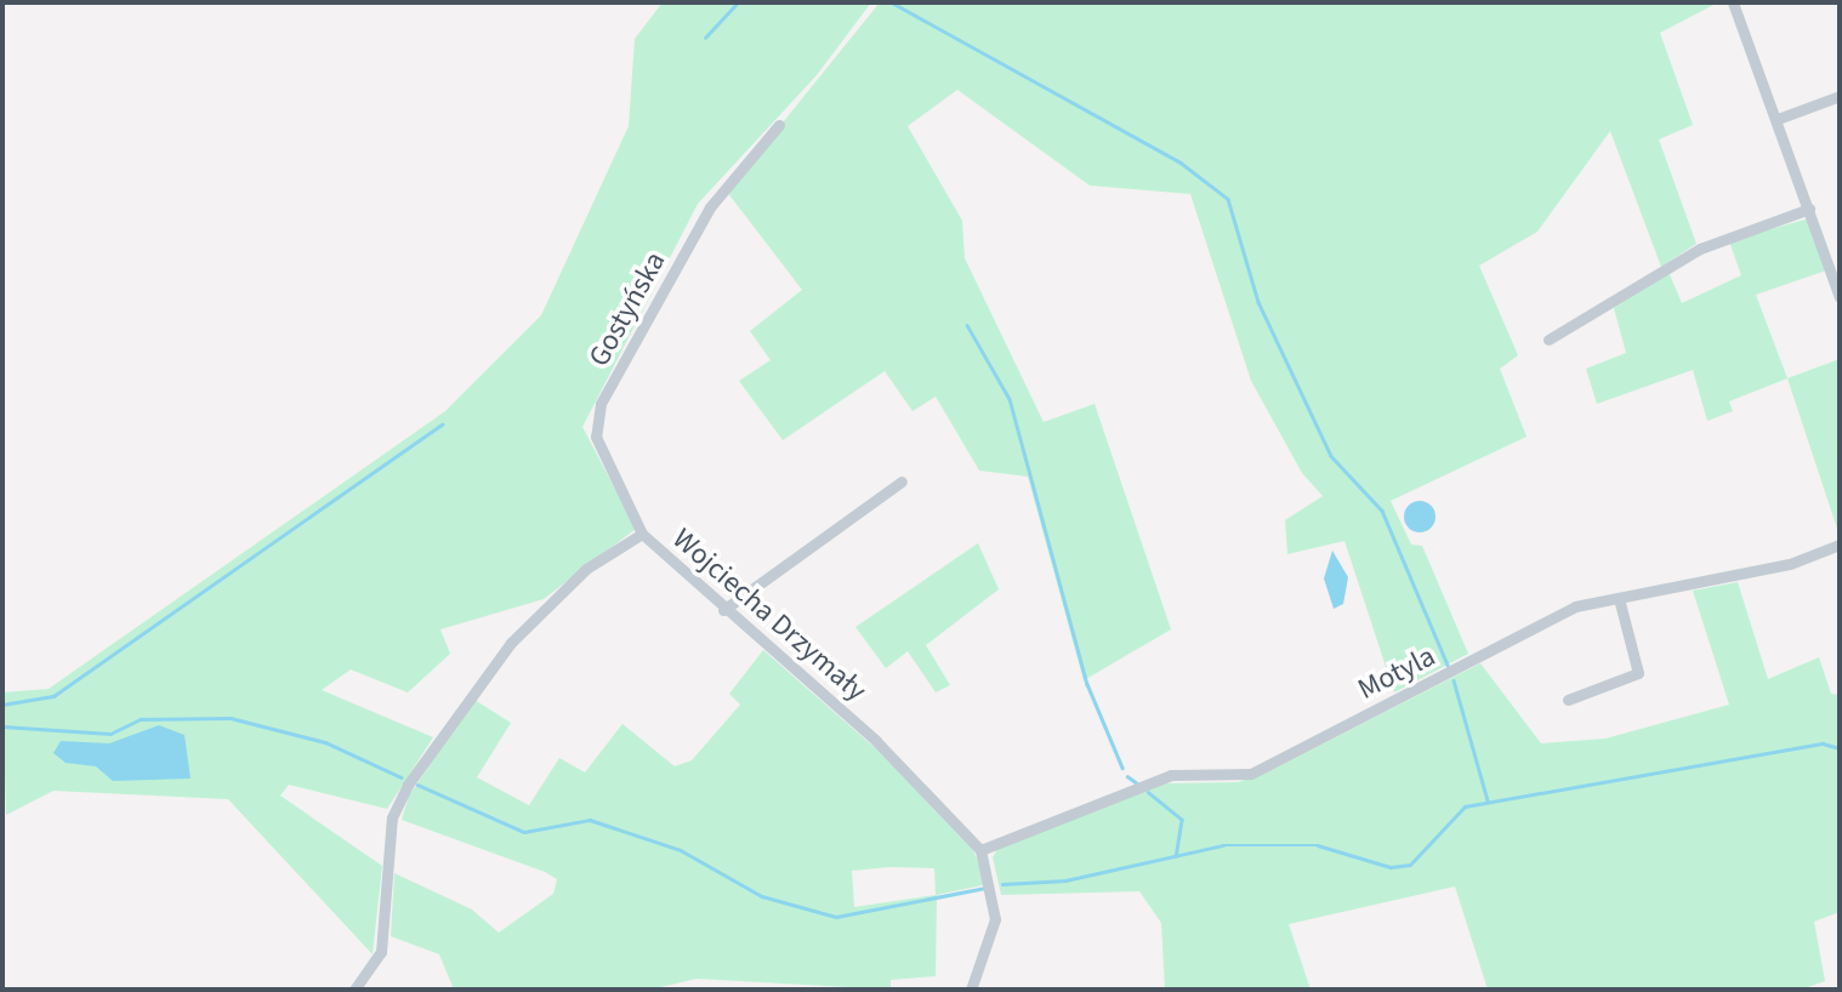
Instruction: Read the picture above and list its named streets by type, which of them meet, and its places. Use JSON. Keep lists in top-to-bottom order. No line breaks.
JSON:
{"streets":{"street":["Gostyńska","Wojciecha Drzymały","Motyla"]},"crossings":[["Gostyńska","Wojciecha Drzymały"],["Wojciecha Drzymały","Motyla"]]}
